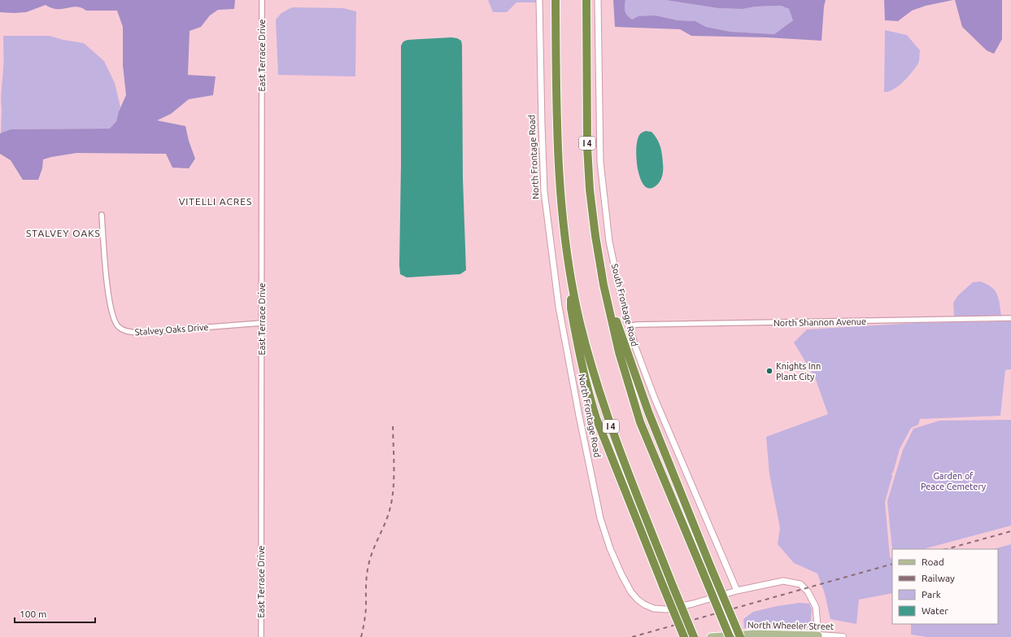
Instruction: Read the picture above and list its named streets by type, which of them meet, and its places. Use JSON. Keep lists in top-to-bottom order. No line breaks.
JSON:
{"streets":{"highway":["I 4"],"main road":["North Wheeler Street"],"street":["East Terrace Drive","North Frontage Road","South Frontage Road","North Shannon Avenue","Stalvey Oaks Drive"]},"crossings":[["East Terrace Drive","Stalvey Oaks Drive"],["North Frontage Road","South Frontage Road"],["North Frontage Road","North Wheeler Street"],["South Frontage Road","North Shannon Avenue"]],"districts":["VITELLI ACRES","STALVEY OAKS"],"parks":["Garden of Peace Cemetery"],"places":["Knights Inn Plant City"],"legend":["Road","Railway","Park","Water"],"scale_bar":"100 m"}
